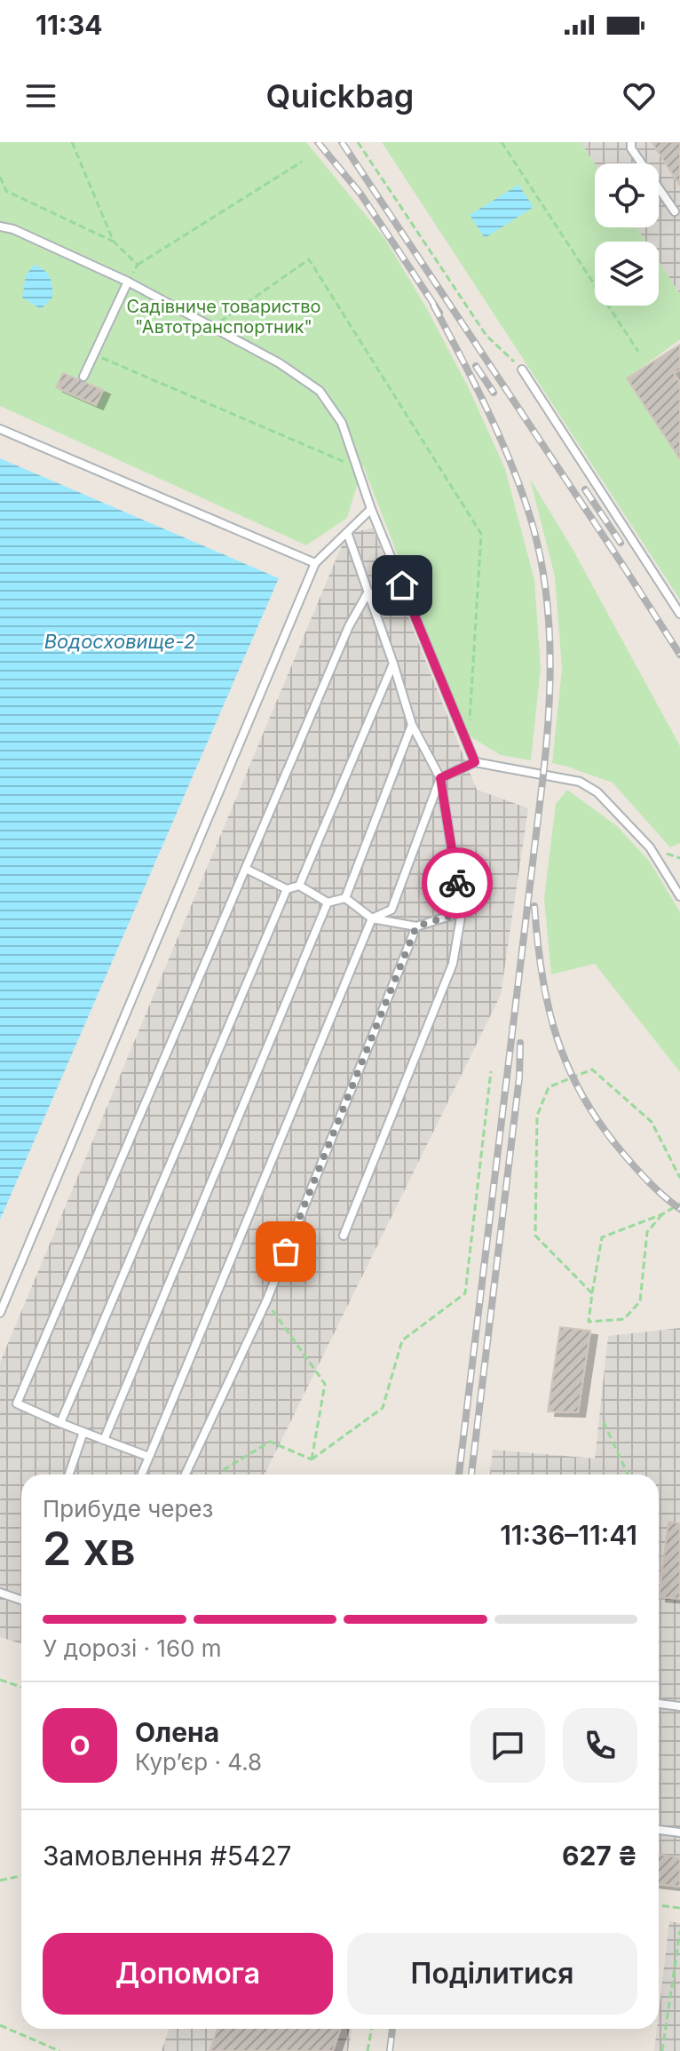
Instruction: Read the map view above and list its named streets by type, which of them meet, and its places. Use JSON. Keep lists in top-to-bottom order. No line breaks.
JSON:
{"water":["Водосховище-2"],"parks":["Садівниче товариство \"Автотранспортник\""],"page":{"status":"11:34","header":"Quickbag","heading":["2 хв","Прибуде через","11:36–11:41"],"panel":["Олена","Кур’єр · 4.8","Замовлення #5427","627 ₴"],"bar":"У дорозі · 160 m","round":"О","buttons":["Допомога","Поділитися"]}}
